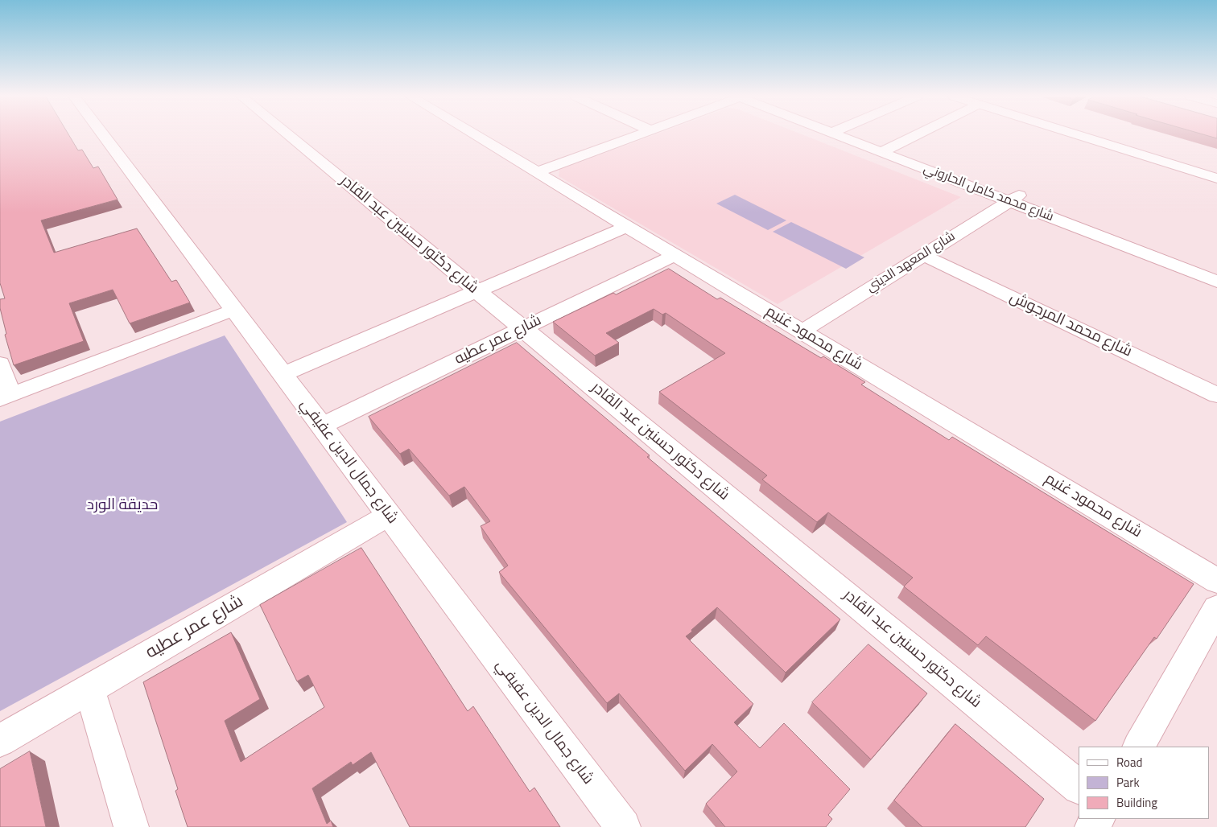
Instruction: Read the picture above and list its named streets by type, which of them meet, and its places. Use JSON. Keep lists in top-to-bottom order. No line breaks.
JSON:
{"streets":{"street":["شارع محمد كامل الحاروني","شارع دكتور حسنين عبد القادر","شارع المعهد الديني","شارع محمد المرجوش","شارع محمود غنيم","شارع عمر عطيه","شارع جمال الدين عفيفي"]},"crossings":[["شارع محمد كامل الحاروني","شارع المعهد الديني"],["شارع دكتور حسنين عبد القادر","شارع عمر عطيه"],["شارع المعهد الديني","شارع محمد المرجوش"],["شارع المعهد الديني","شارع محمود غنيم"],["شارع محمود غنيم","شارع عمر عطيه"],["شارع عمر عطيه","شارع جمال الدين عفيفي"]],"parks":["حديقة الورد"],"legend":["Road","Park","Building"]}
